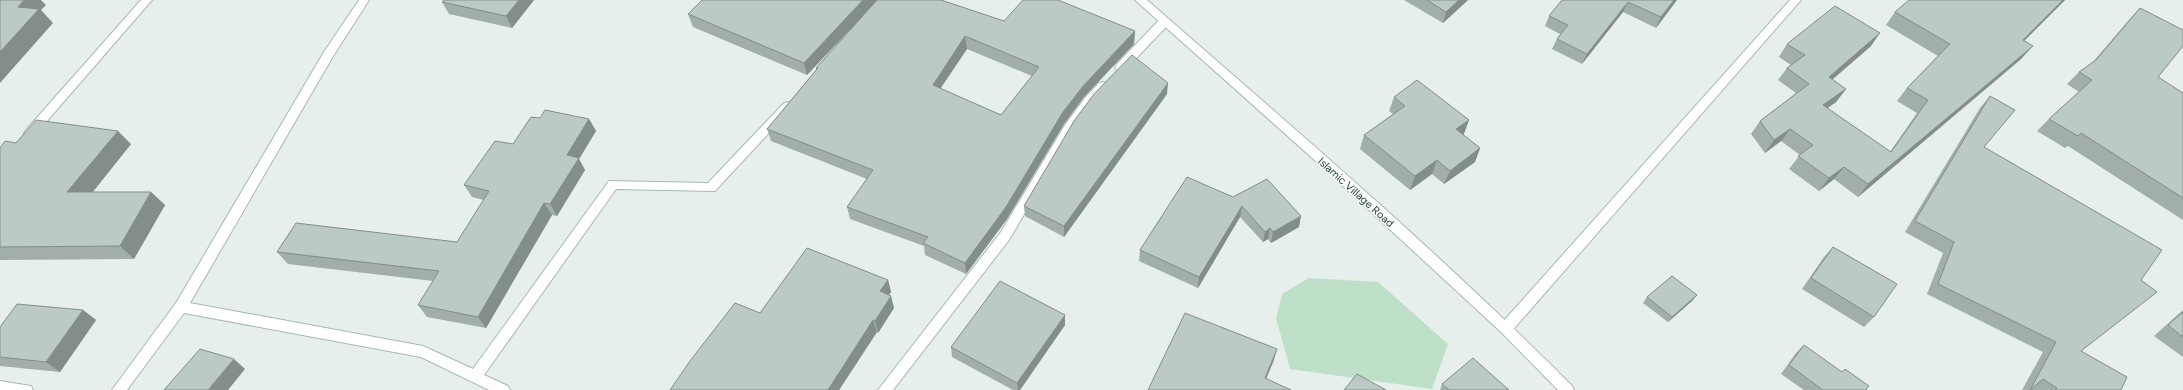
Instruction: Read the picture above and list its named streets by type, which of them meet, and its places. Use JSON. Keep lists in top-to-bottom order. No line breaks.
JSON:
{"streets":{"street":["Islamic Village Road"]}}
